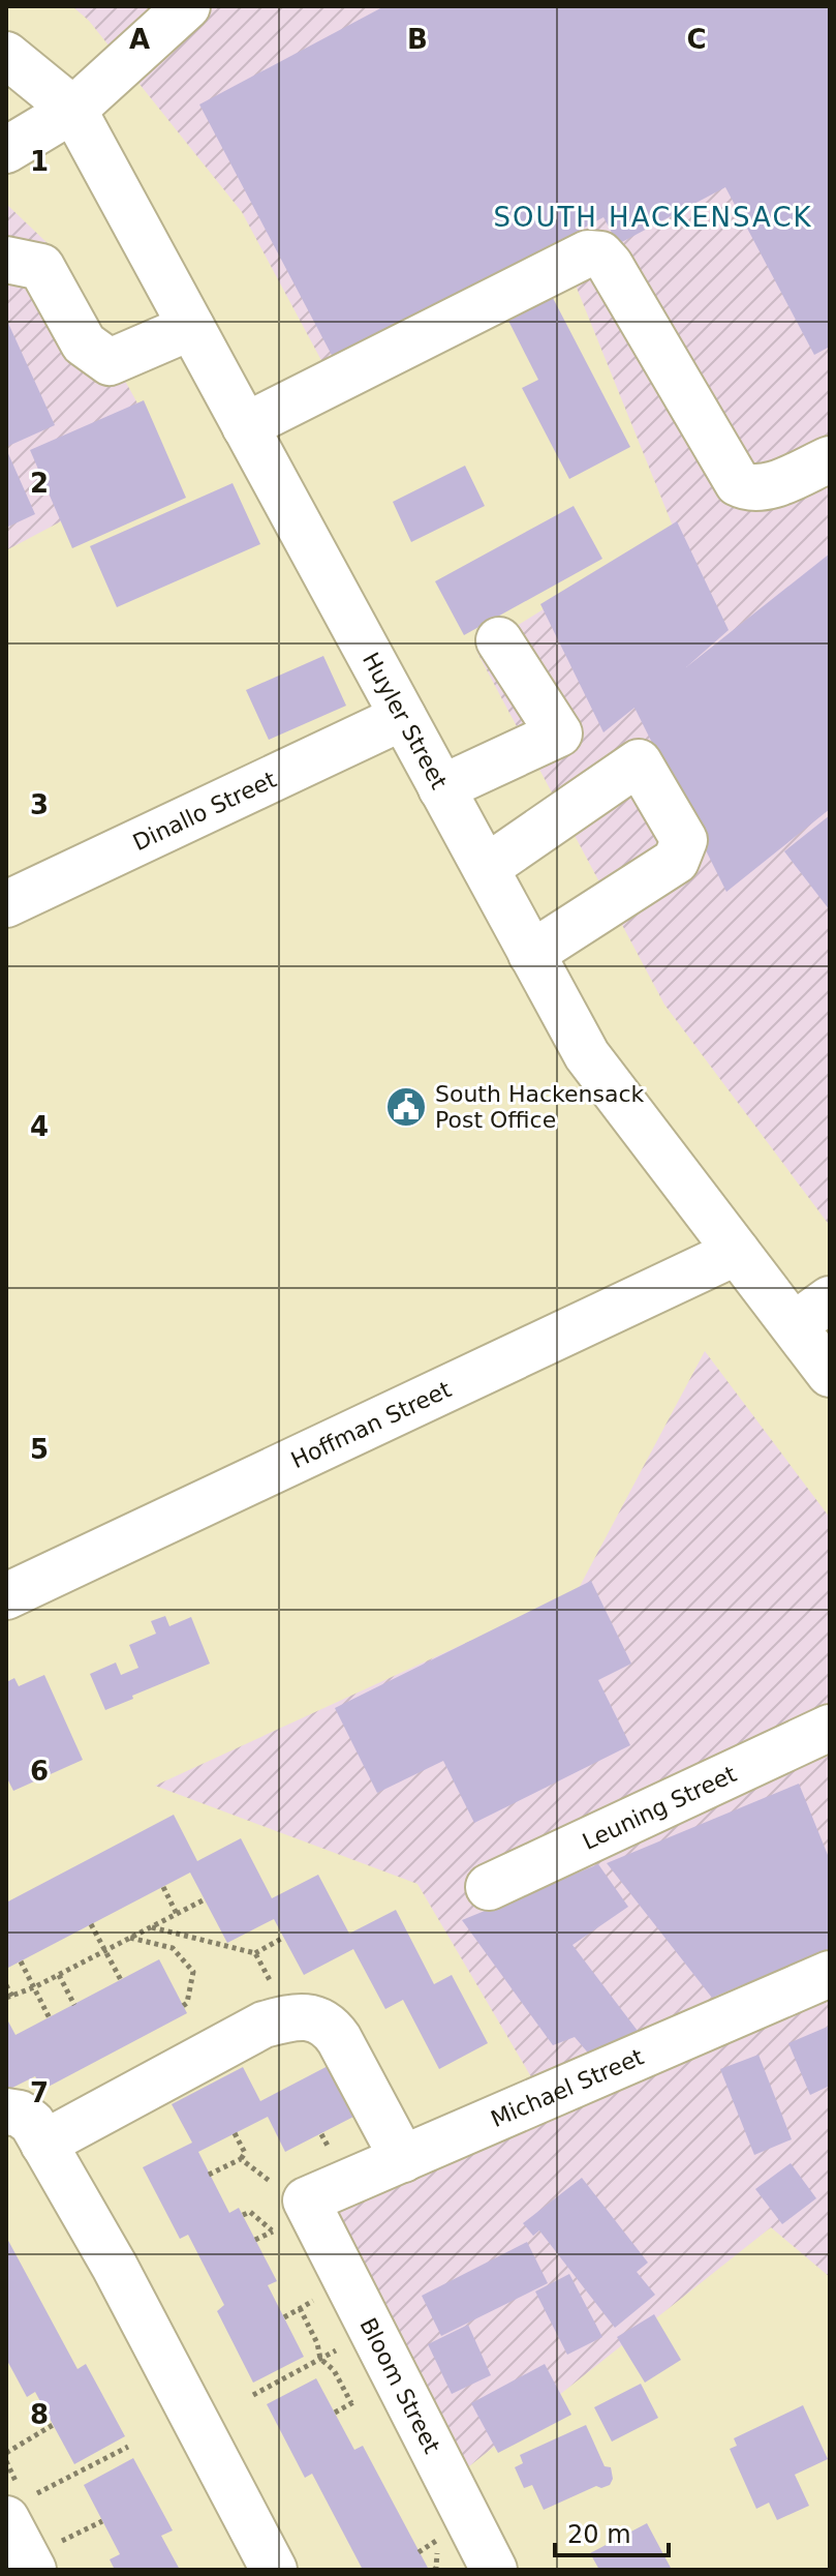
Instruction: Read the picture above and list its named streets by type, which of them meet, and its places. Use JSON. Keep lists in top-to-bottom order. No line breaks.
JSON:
{"streets":{"street":["Huyler Street","Dinallo Street","Hoffman Street","Leuning Street","Michael Street","Bloom Street"]},"crossings":[["Huyler Street","Dinallo Street"],["Huyler Street","Hoffman Street"],["Michael Street","Bloom Street"]],"districts":["SOUTH HACKENSACK"],"places":{"public building":["South Hackensack Post Office"]},"scale_bar":"20 m","grid":{"columns":["A","B","C"],"rows":["1","2","3","4","5","6","7","8"]}}
